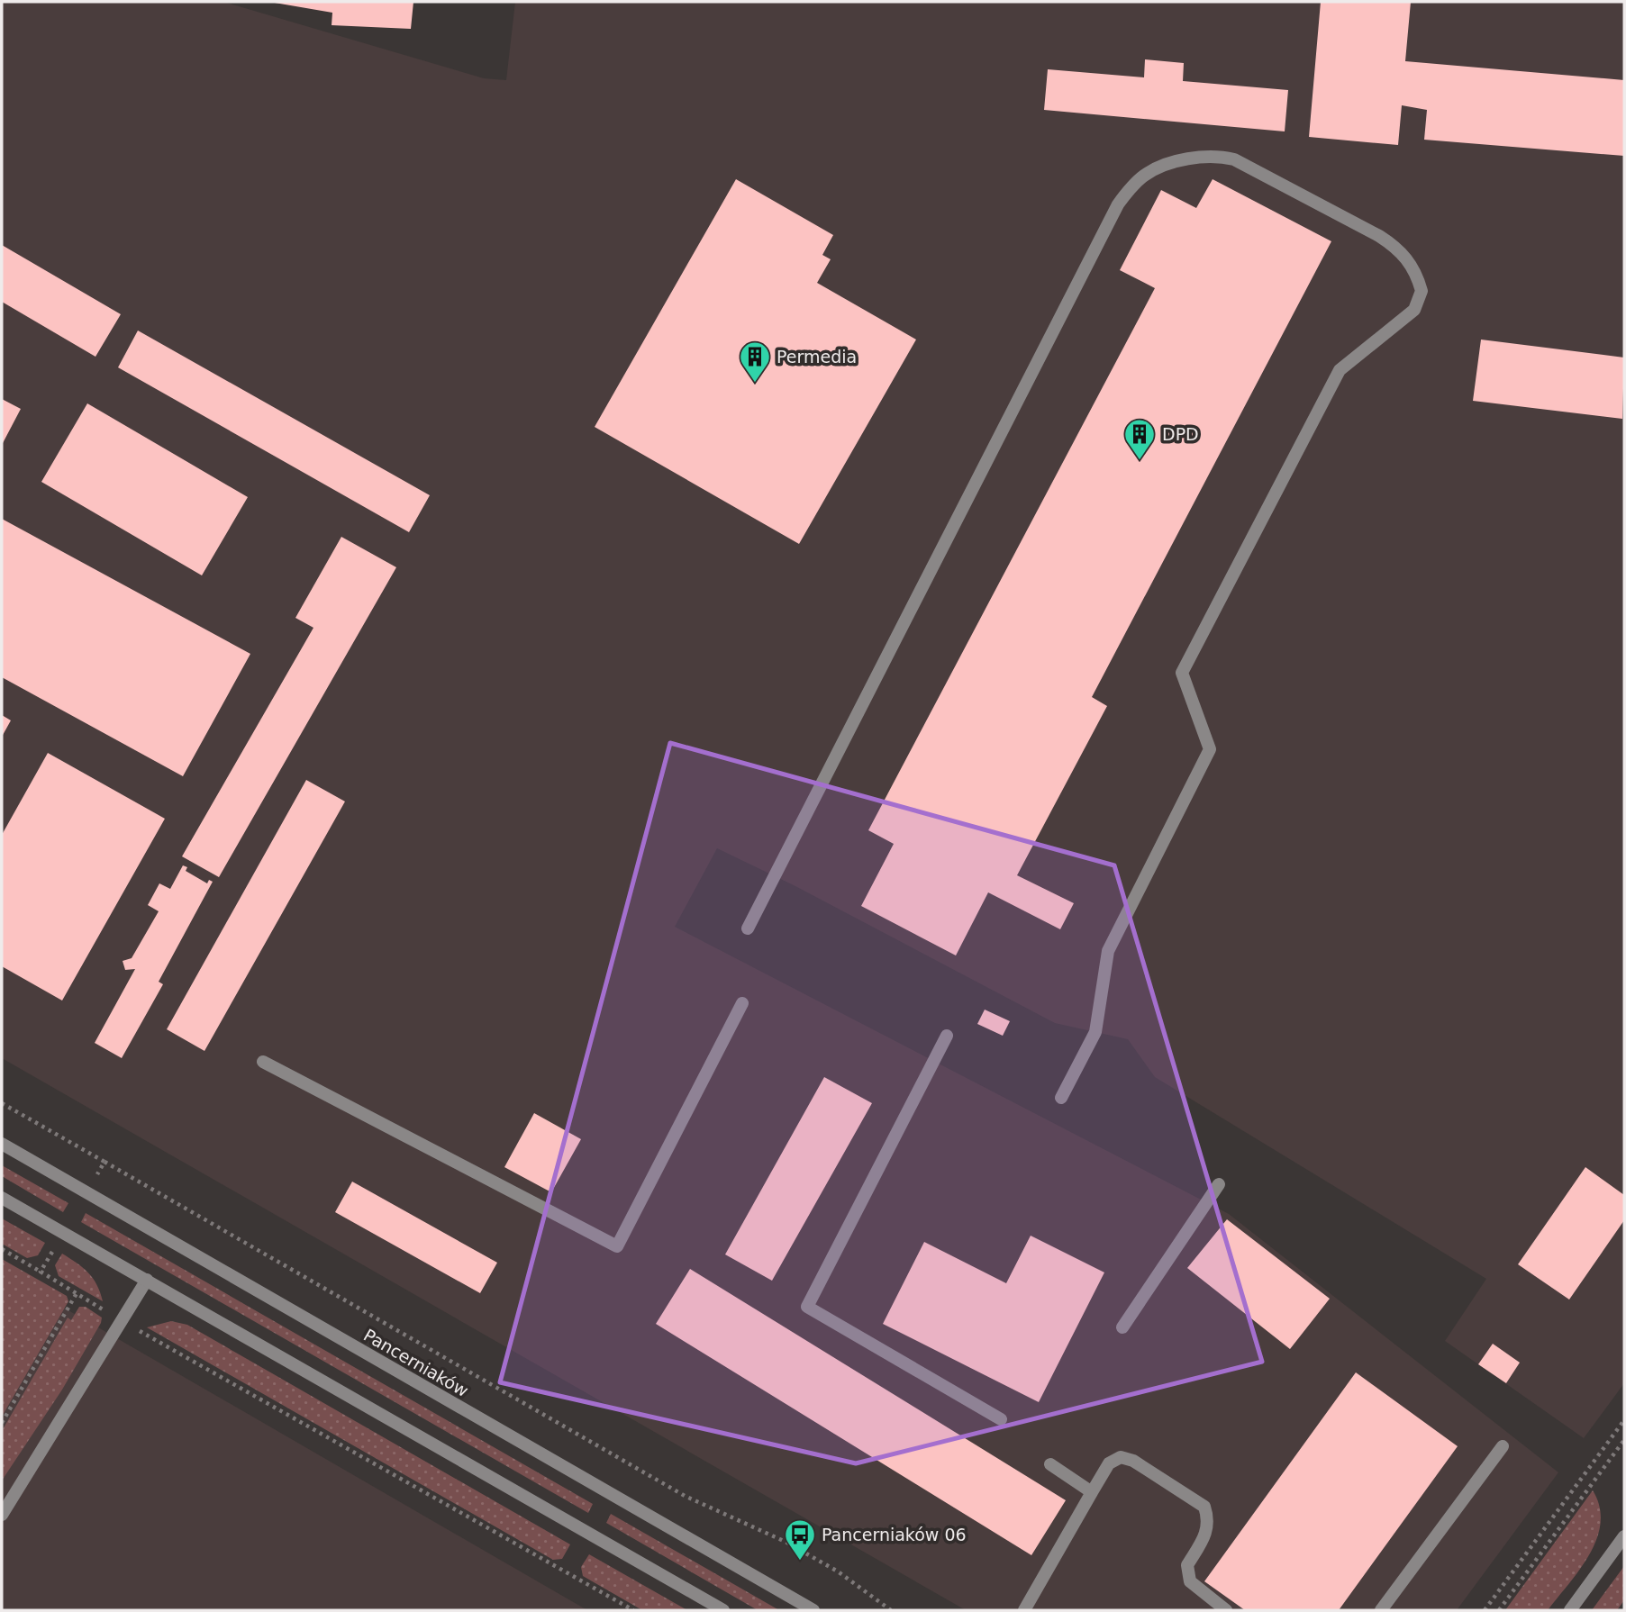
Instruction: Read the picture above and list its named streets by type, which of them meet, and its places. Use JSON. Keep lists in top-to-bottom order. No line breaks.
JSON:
{"streets":{"street":["Pancerniaków"]},"places":{"building":["Permedia","DPD"],"bus stop":["Pancerniaków 06"]}}
